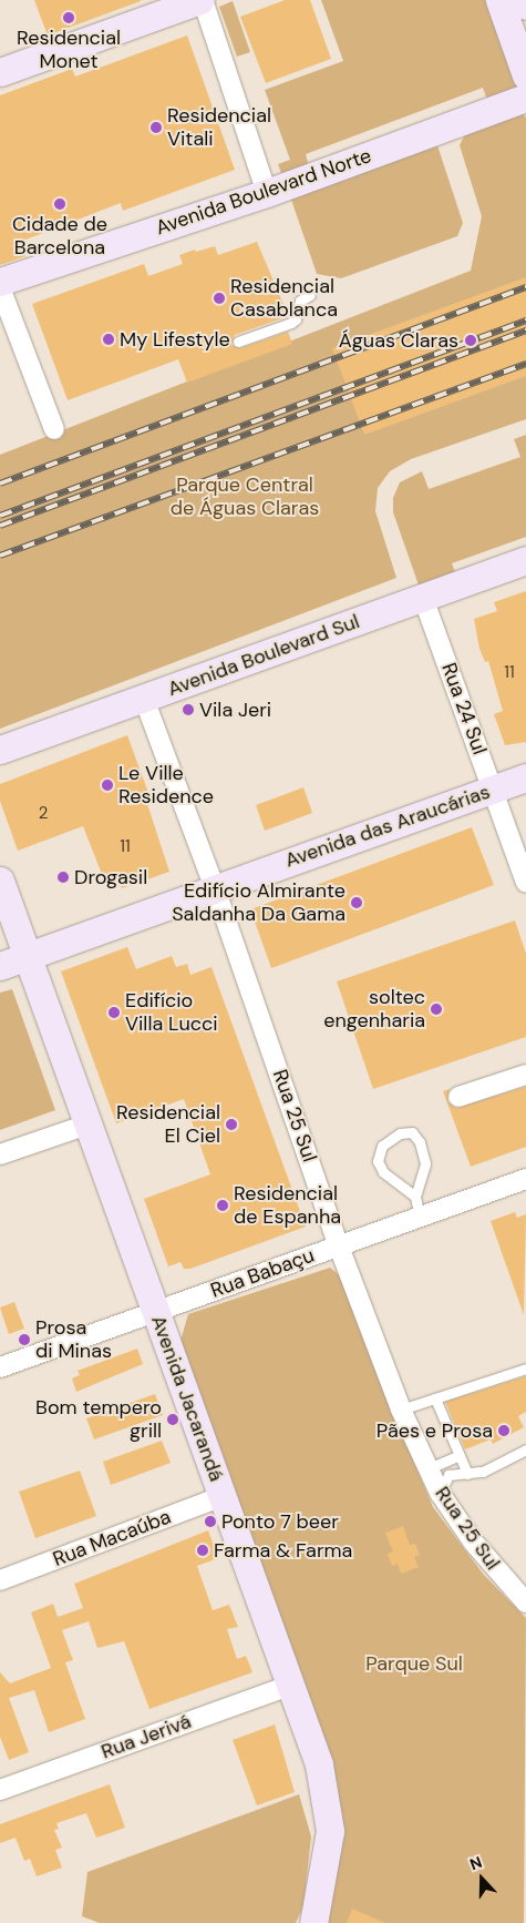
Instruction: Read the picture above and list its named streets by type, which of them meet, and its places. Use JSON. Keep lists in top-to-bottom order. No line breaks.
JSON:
{"streets":{"main road":["Avenida Boulevard Norte","Avenida Boulevard Sul","Avenida das Araucárias","Avenida Jacarandá"],"street":["Rua 24 Sul","Rua 25 Sul","Rua Babaçu","Rua Macaúba","Rua Jerivá"]},"crossings":[["Avenida Boulevard Sul","Rua 24 Sul"],["Avenida Boulevard Sul","Rua 25 Sul"],["Rua 24 Sul","Avenida das Araucárias"],["Avenida das Araucárias","Rua 25 Sul"],["Avenida das Araucárias","Avenida Jacarandá"],["Rua 25 Sul","Rua Babaçu"],["Rua Babaçu","Avenida Jacarandá"],["Avenida Jacarandá","Rua Macaúba"],["Avenida Jacarandá","Rua Jerivá"]],"parks":["Parque Central de Águas Claras","Parque Sul"],"places":["Residencial Monet","Residencial Vitali","Cidade de Barcelona","Residencial Casablanca","My Lifestyle","Águas Claras","Vila Jeri","Le Ville Residence","Drogasil","Edifício Almirante Saldanha Da Gama","soltec engenharia","Edifício Villa Lucci","Residencial El Ciel","Residencial de Espanha","Prosa di Minas","Bom tempero grill","Pães e Prosa","Ponto 7 beer","Farma & Farma"],"house_numbers":["11","2","11"],"north":"top"}
